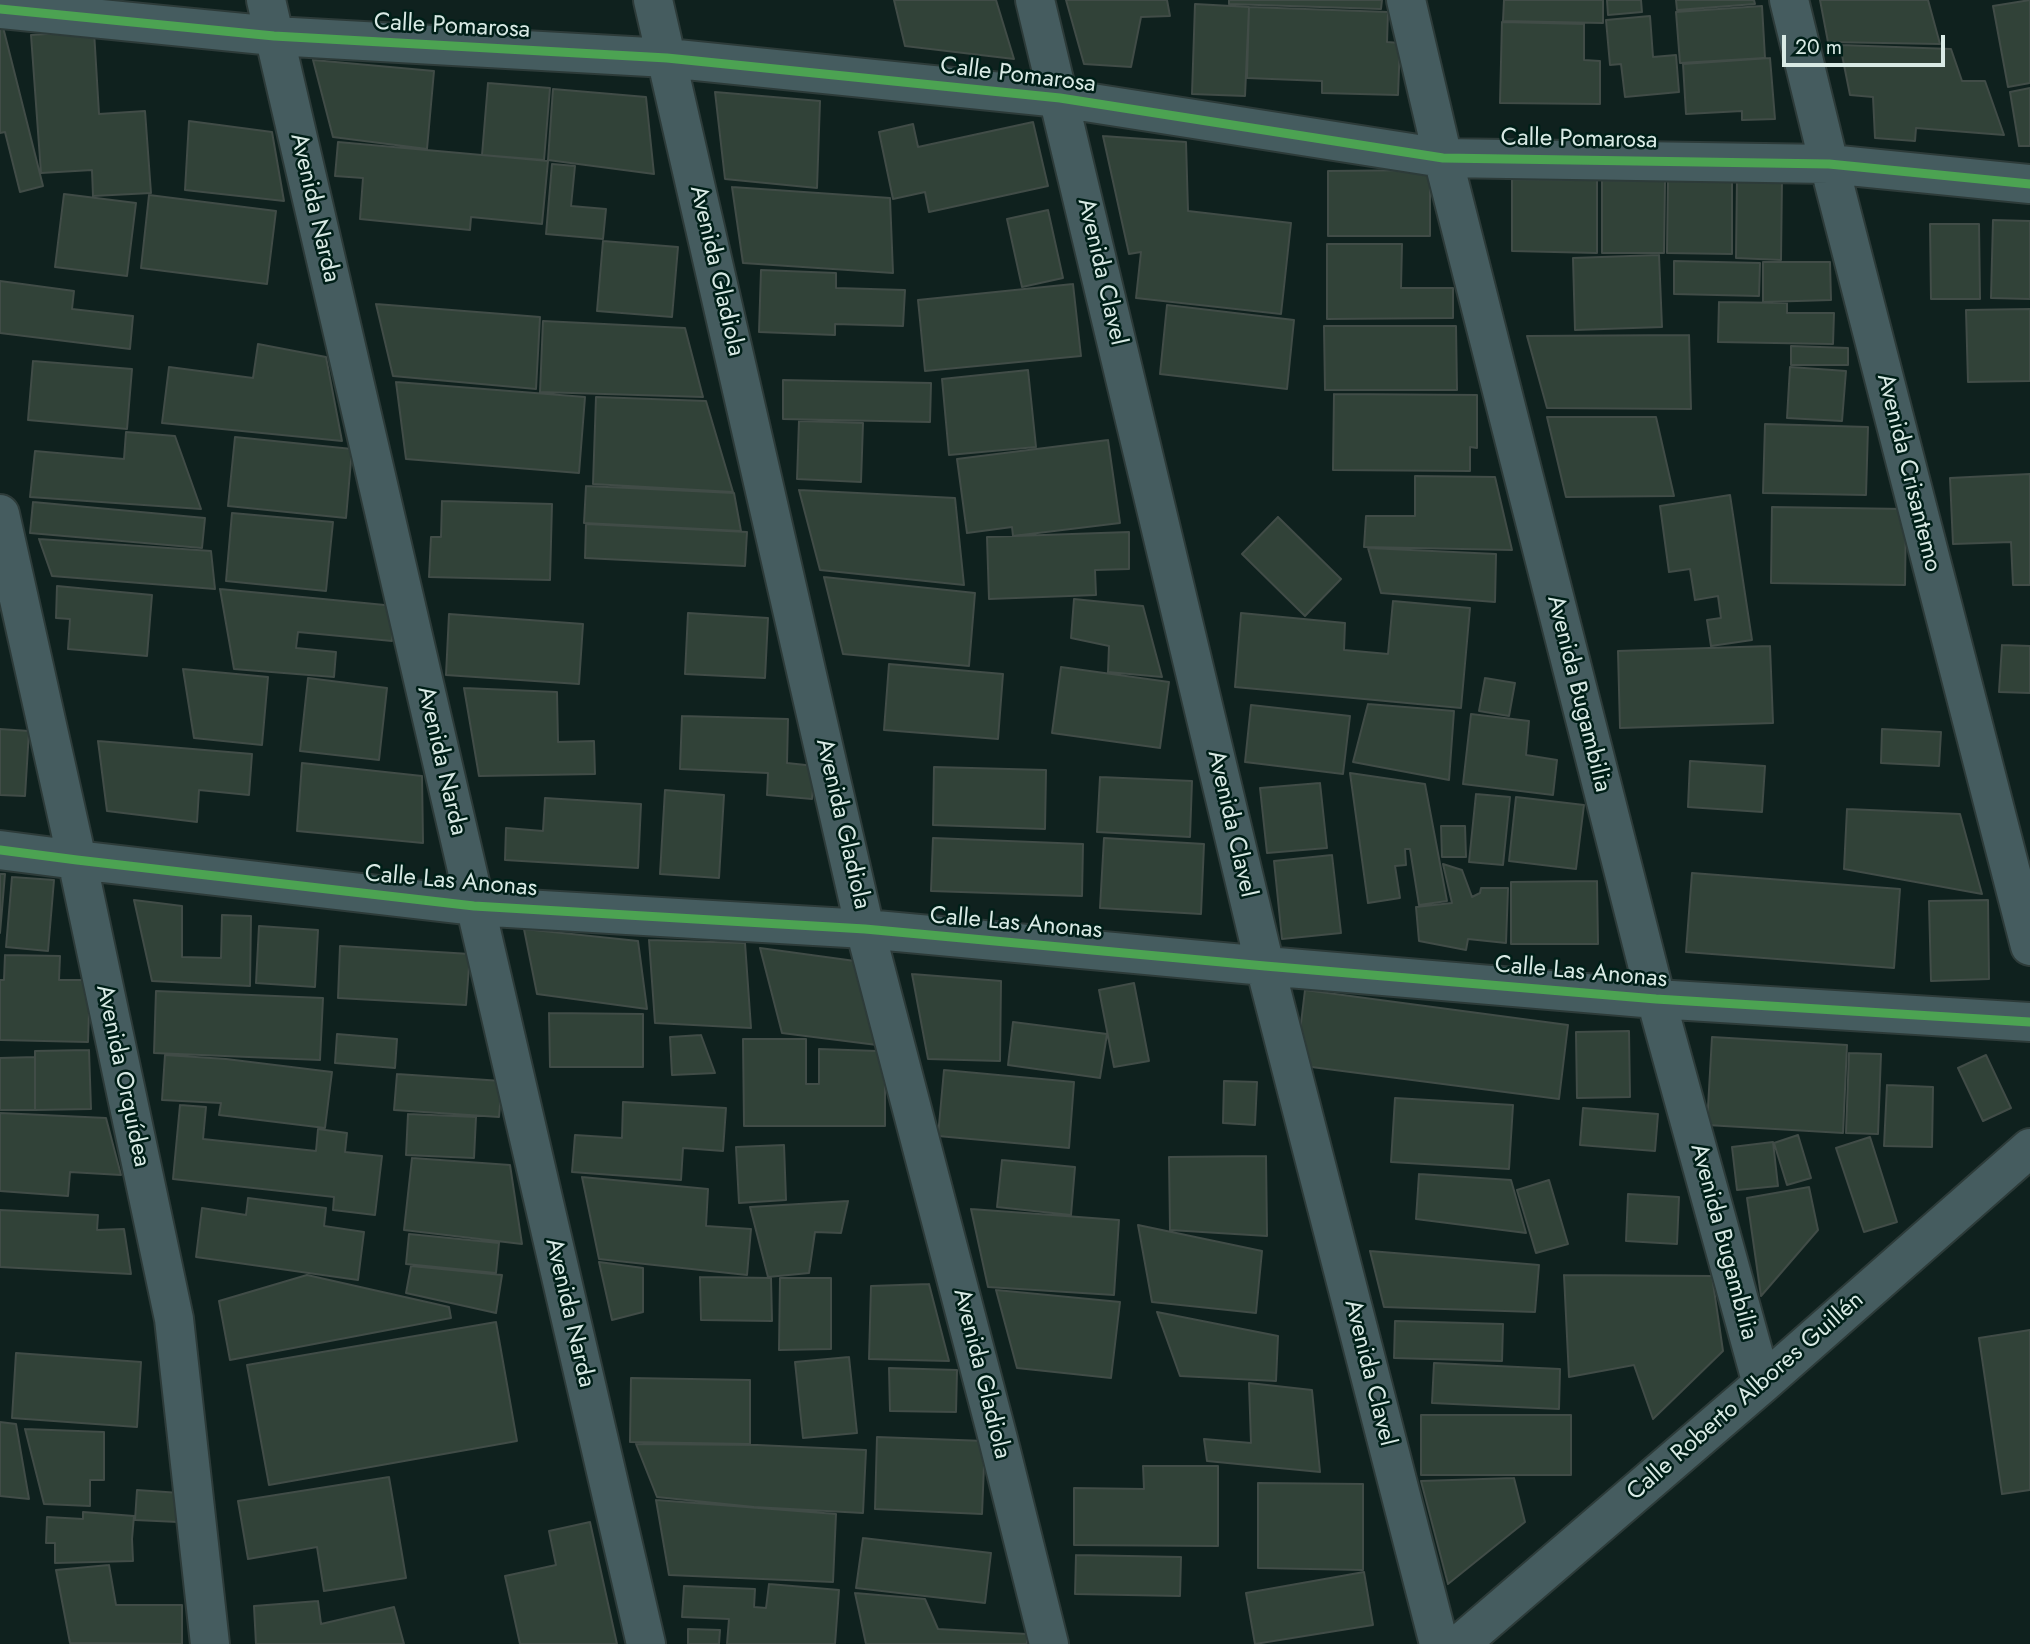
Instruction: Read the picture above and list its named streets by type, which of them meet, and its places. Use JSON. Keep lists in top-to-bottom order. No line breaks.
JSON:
{"streets":{"street":["Calle Pomarosa","Avenida Narda","Avenida Gladiola","Avenida Clavel","Avenida Crisantemo","Avenida Bugambilia","Calle Las Anonas","Avenida Orquídea","Calle Roberto Albores Guillén"]},"crossings":[["Calle Pomarosa","Avenida Narda"],["Calle Pomarosa","Avenida Gladiola"],["Calle Pomarosa","Avenida Clavel"],["Calle Pomarosa","Avenida Crisantemo"],["Calle Pomarosa","Avenida Bugambilia"],["Avenida Narda","Calle Las Anonas"],["Avenida Gladiola","Calle Las Anonas"],["Avenida Clavel","Calle Las Anonas"],["Avenida Bugambilia","Calle Las Anonas"],["Avenida Bugambilia","Calle Roberto Albores Guillén"],["Calle Las Anonas","Avenida Orquídea"]],"scale_bar":"20 m"}
